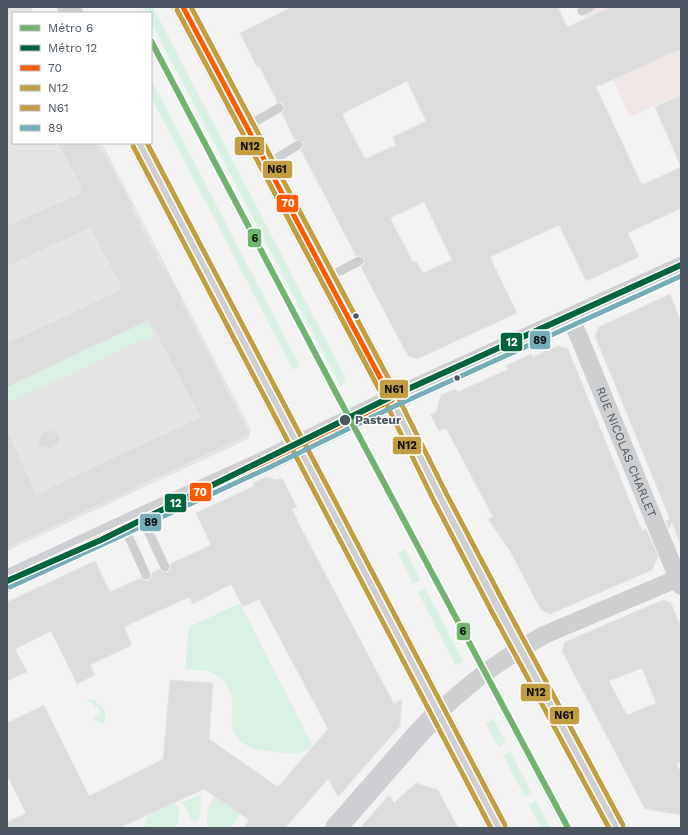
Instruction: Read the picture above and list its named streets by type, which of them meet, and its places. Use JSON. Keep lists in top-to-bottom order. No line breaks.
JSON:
{"streets":{"street":["RUE NICOLAS CHARLET"]},"places":["Pasteur"],"lines":["transit line 70","transit line N61","transit line N12","metro line 6","metro line 12","transit line 89"],"legend":["Métro 6","Métro 12","70","N12","N61","89"]}
